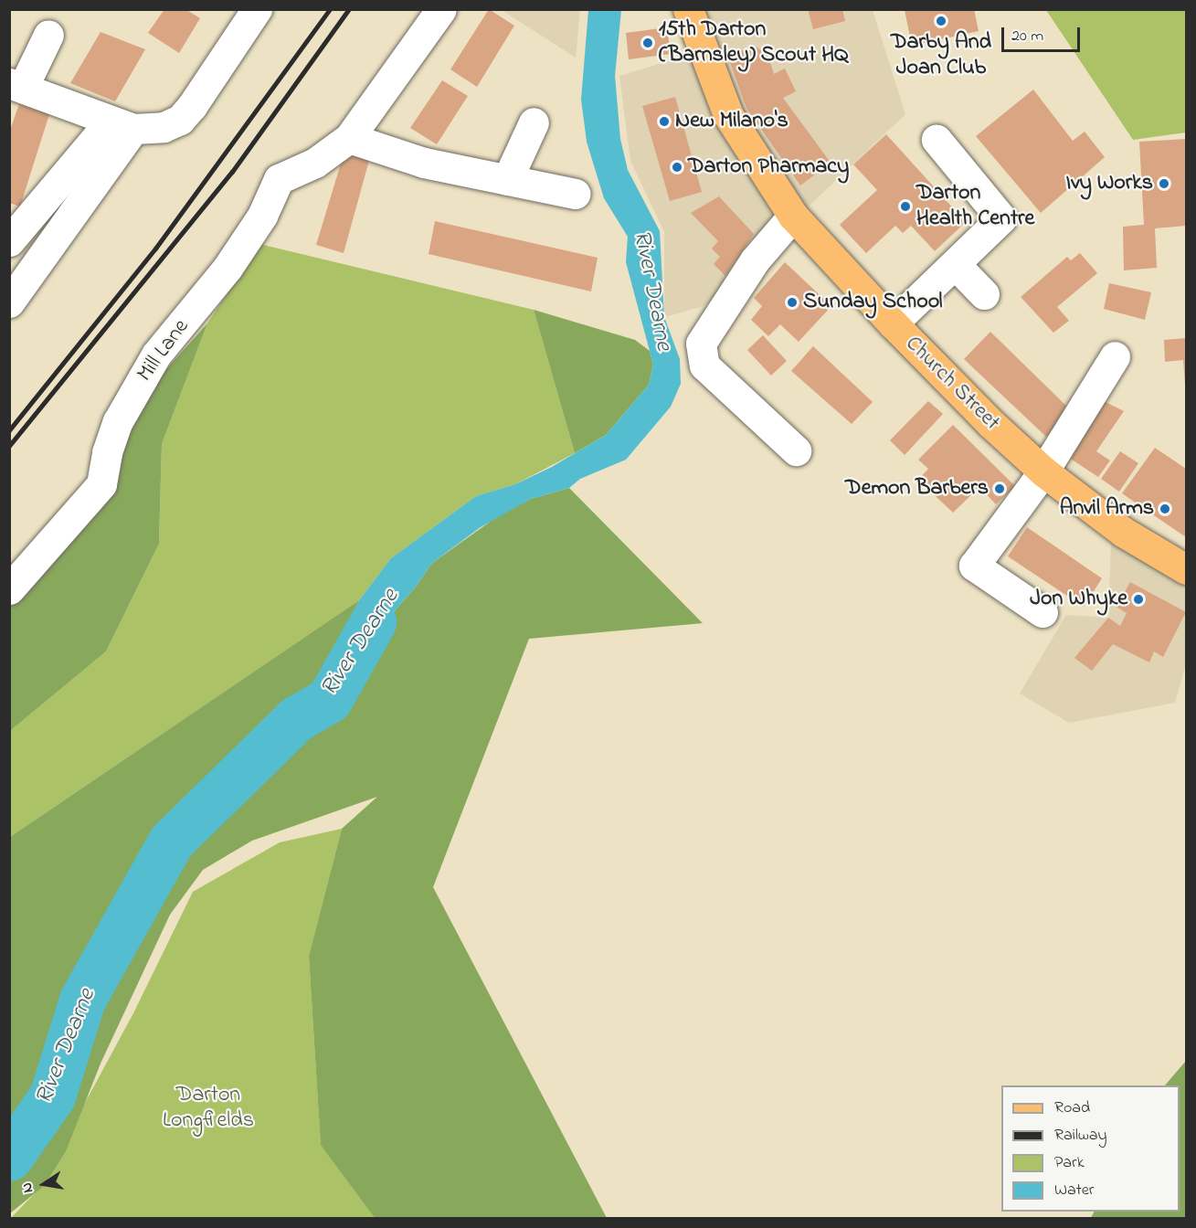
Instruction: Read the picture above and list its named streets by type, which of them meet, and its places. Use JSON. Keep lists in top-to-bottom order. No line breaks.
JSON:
{"streets":{"main road":["Church Street"],"street":["Mill Lane"]},"water":["River Dearne"],"parks":["Darton Longfields"],"places":["Darby And Joan Club","15th Darton (Barnsley) Scout HQ","New Milano's","Darton Pharmacy","Ivy Works","Darton Health Centre","Sunday School","Demon Barbers","Anvil Arms","Jon Whyke"],"legend":["Road","Railway","Park","Water"],"scale_bar":"20 m","north":"left"}
